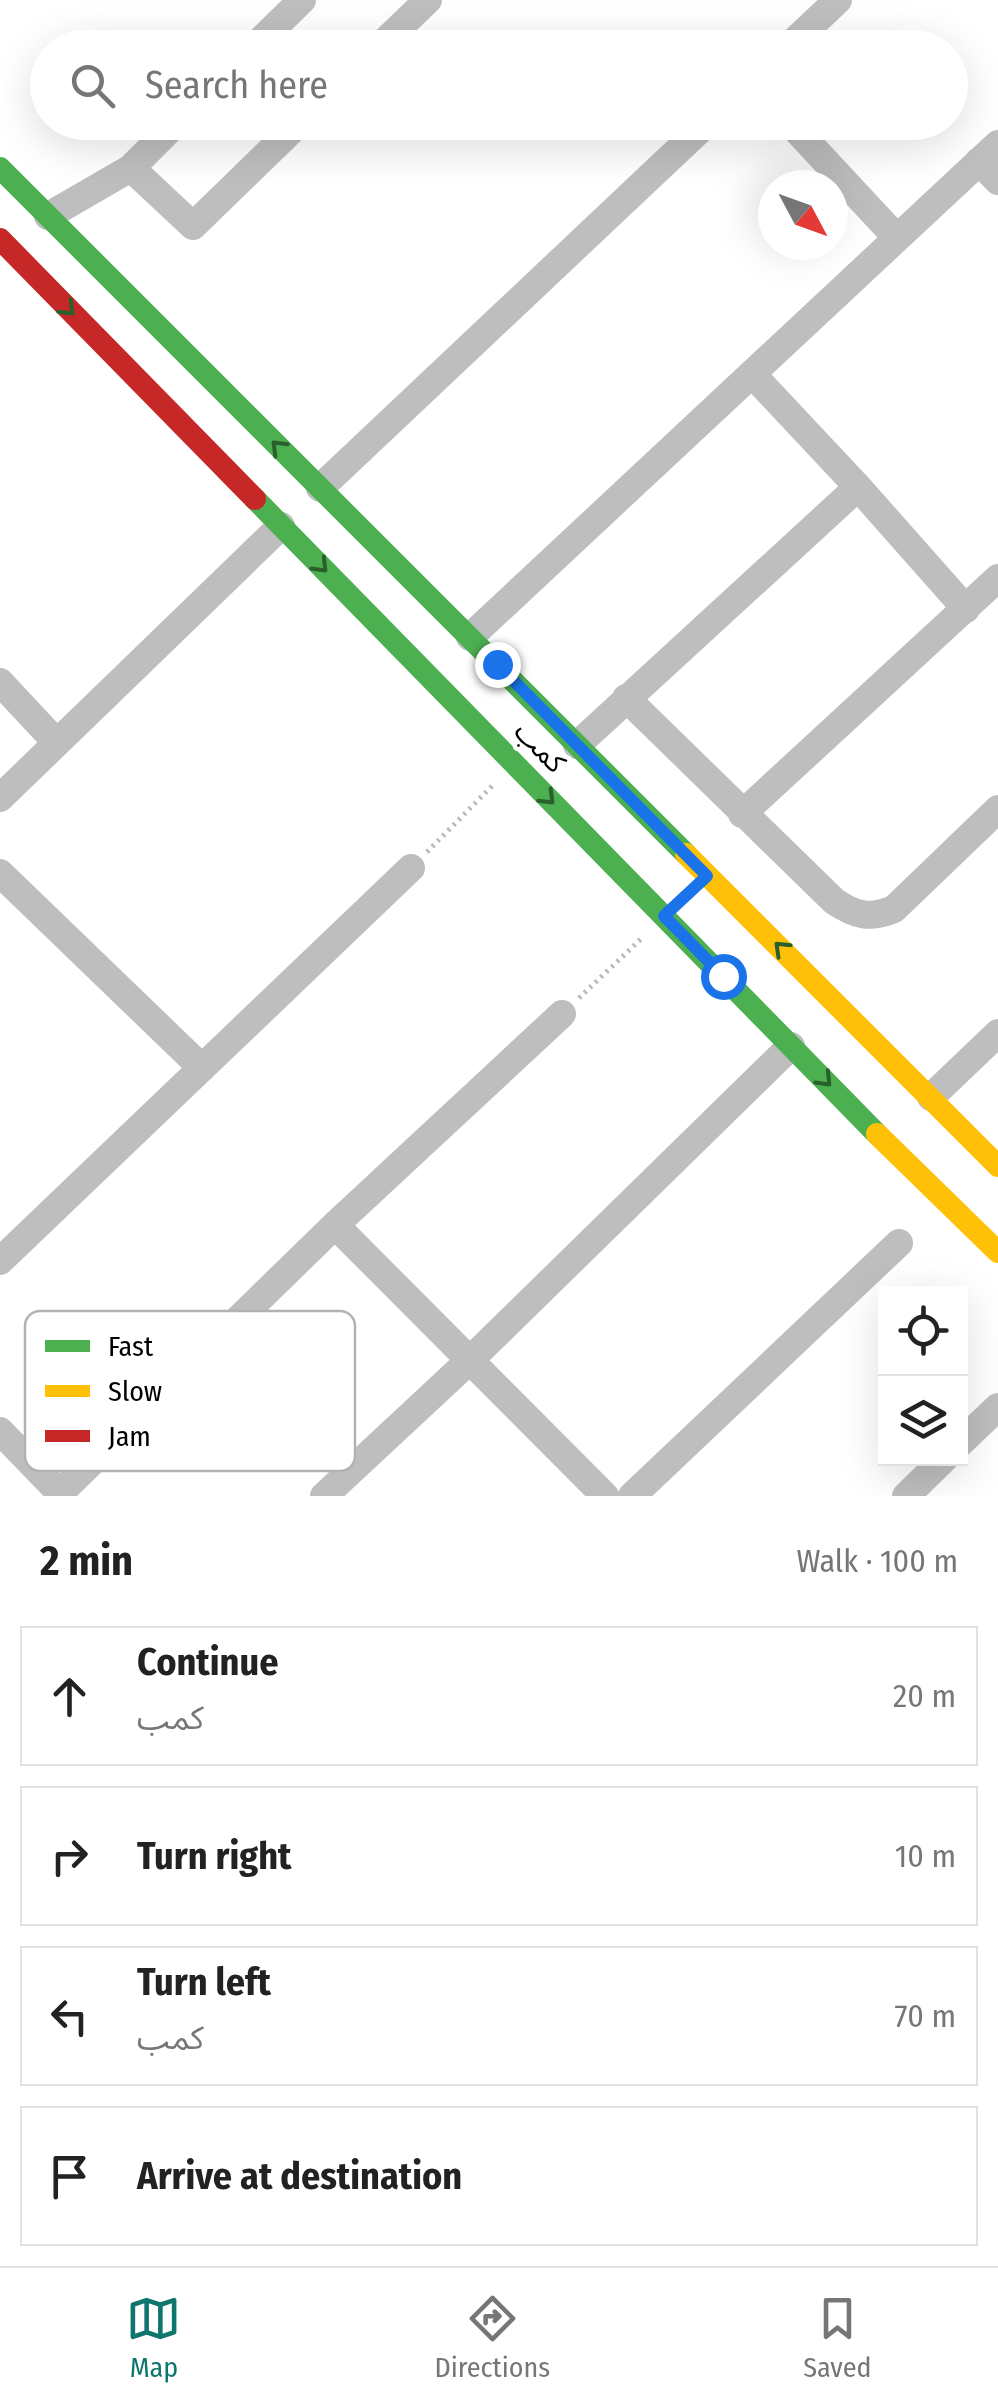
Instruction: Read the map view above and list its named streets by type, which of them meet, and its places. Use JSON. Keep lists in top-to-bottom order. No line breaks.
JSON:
{"streets":{"street":["کمب"]},"legend":["Fast","Slow","Jam"],"north":"bottom right","page":{"search":"Search here","heading":["2 min","Walk · 100 m"],"list":[["Continue","کمب","20 m"],["Turn right","10 m"],["Turn left","کمب","70 m"],"Arrive at destination"],"nav":["Map","Directions","Saved"]}}
